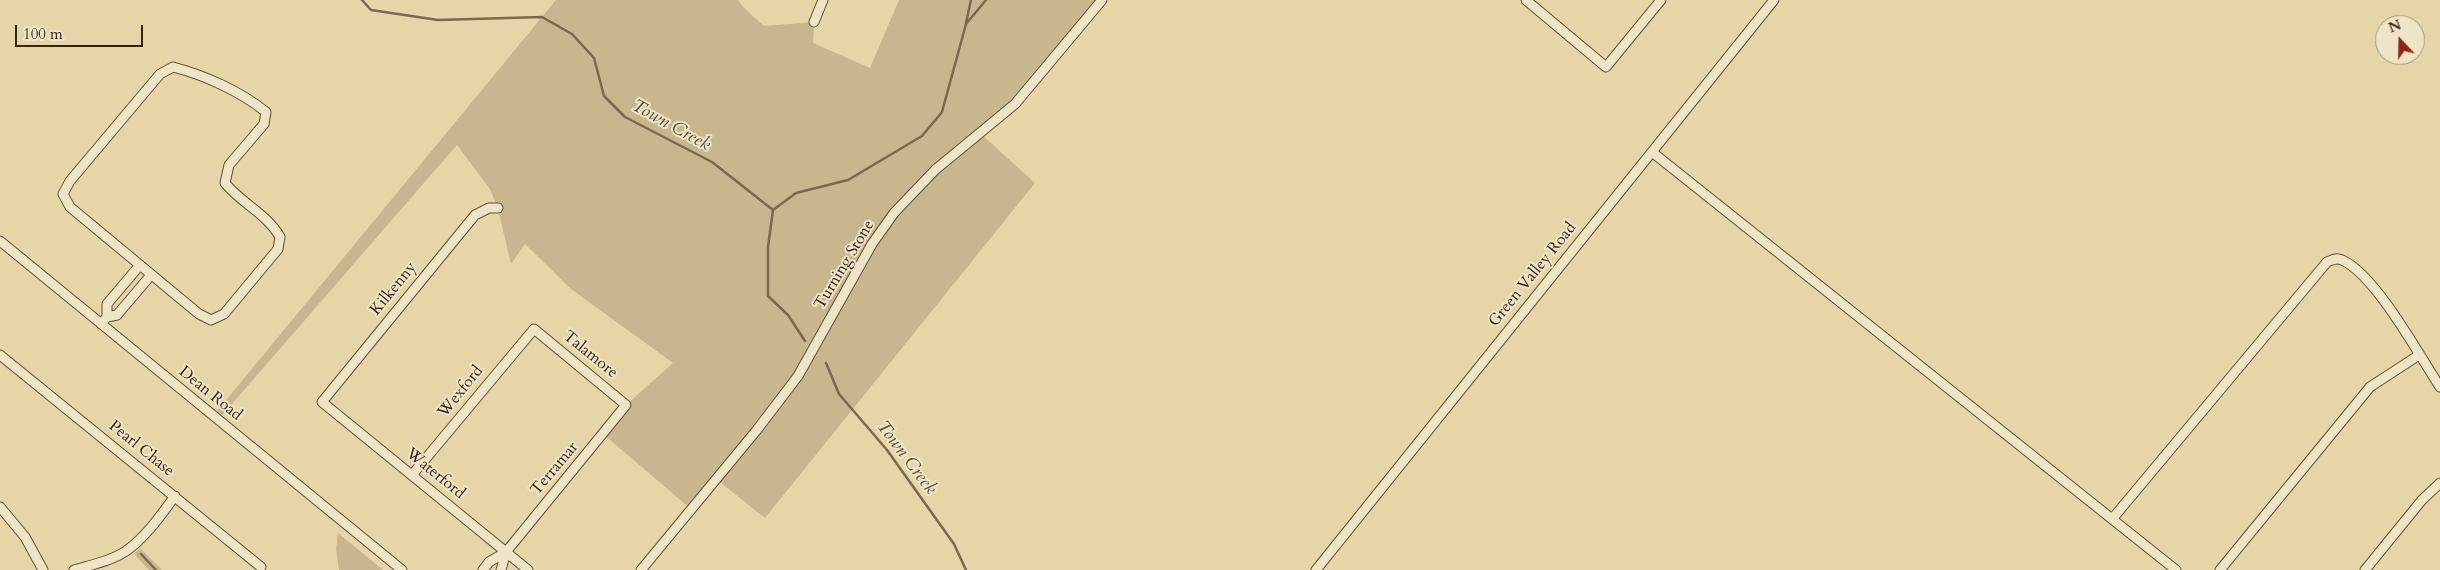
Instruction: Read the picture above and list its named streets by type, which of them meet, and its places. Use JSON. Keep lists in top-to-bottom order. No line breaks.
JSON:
{"streets":{"street":["Turning Stone","Green Valley Road","Kilkenny","Talamore","Wexford","Dean Road","Pearl Chase","Terramar","Waterford"]},"crossings":[["Kilkenny","Waterford"],["Talamore","Wexford"],["Talamore","Terramar"],["Wexford","Waterford"],["Terramar","Waterford"]],"water":["Town Creek"],"scale_bar":"100 m","north":"top"}
